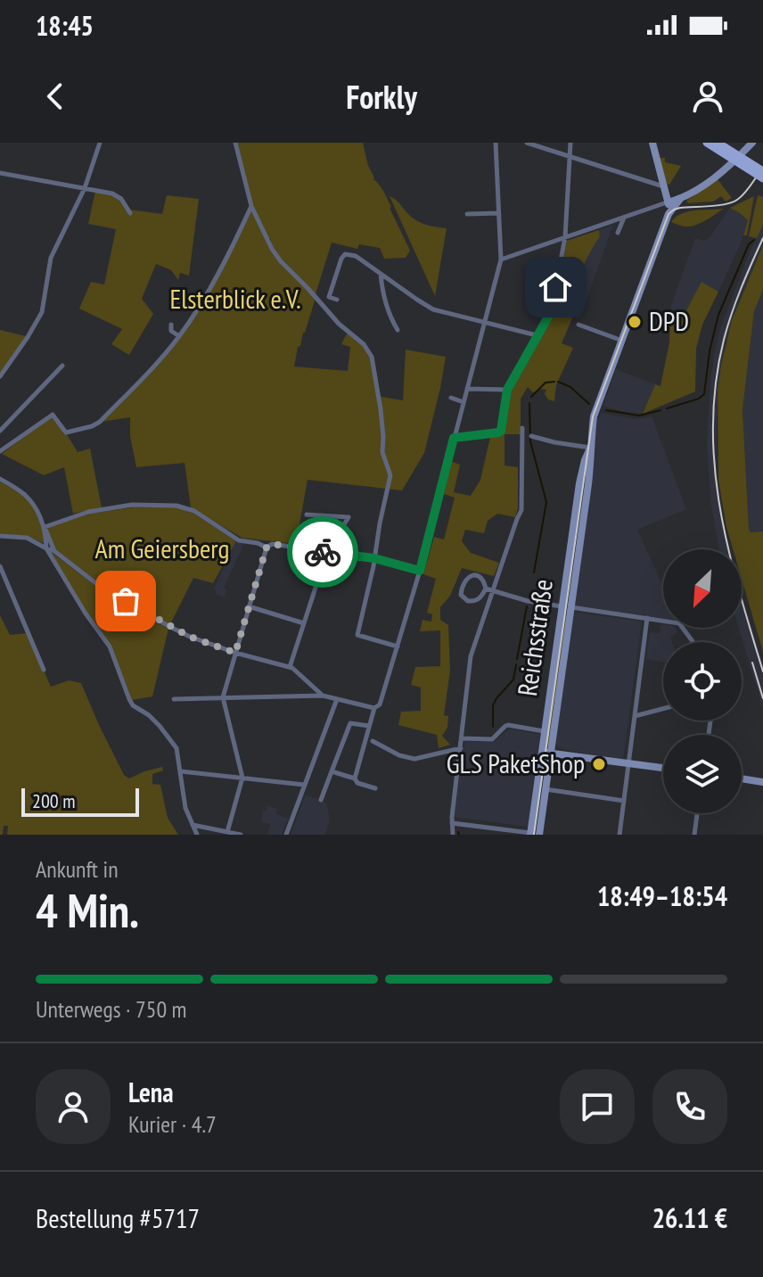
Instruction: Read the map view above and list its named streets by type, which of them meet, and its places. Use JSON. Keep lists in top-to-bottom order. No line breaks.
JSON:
{"streets":{"main road":["Reichsstraße"]},"parks":["Elsterblick e.V.","Am Geiersberg"],"places":["DPD","GLS PaketShop"],"scale_bar":"200 m","north":"bottom left","page":{"status":"18:45","header":"Forkly","scale":"200 m","heading":["4 Min.","Ankunft in","18:49–18:54"],"panel":["Lena","Kurier · 4.7","Bestellung #5717","26.11 €"],"bar":"Unterwegs · 750 m"}}
